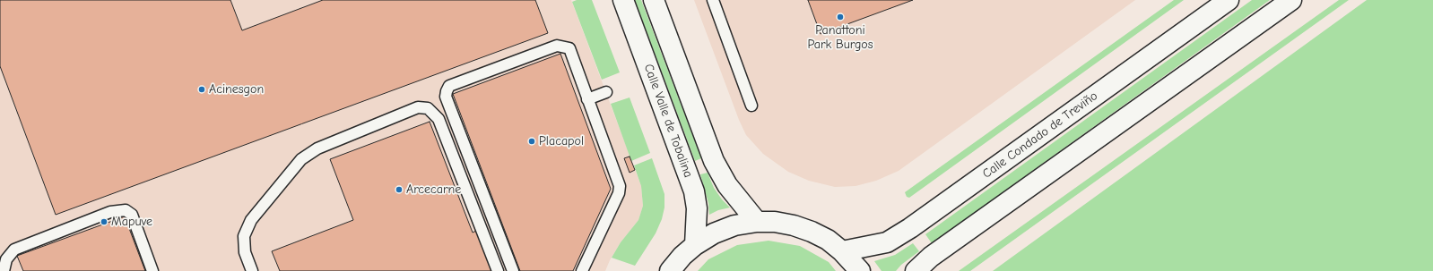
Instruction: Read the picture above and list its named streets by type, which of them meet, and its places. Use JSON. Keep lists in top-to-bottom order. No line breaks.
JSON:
{"streets":{"street":["Calle Valle de Tobalina","Calle Condado de Treviño"]},"places":["Panattoni Park Burgos","Acinesgon","Placapol","Arcecarne","Mapuve"]}
